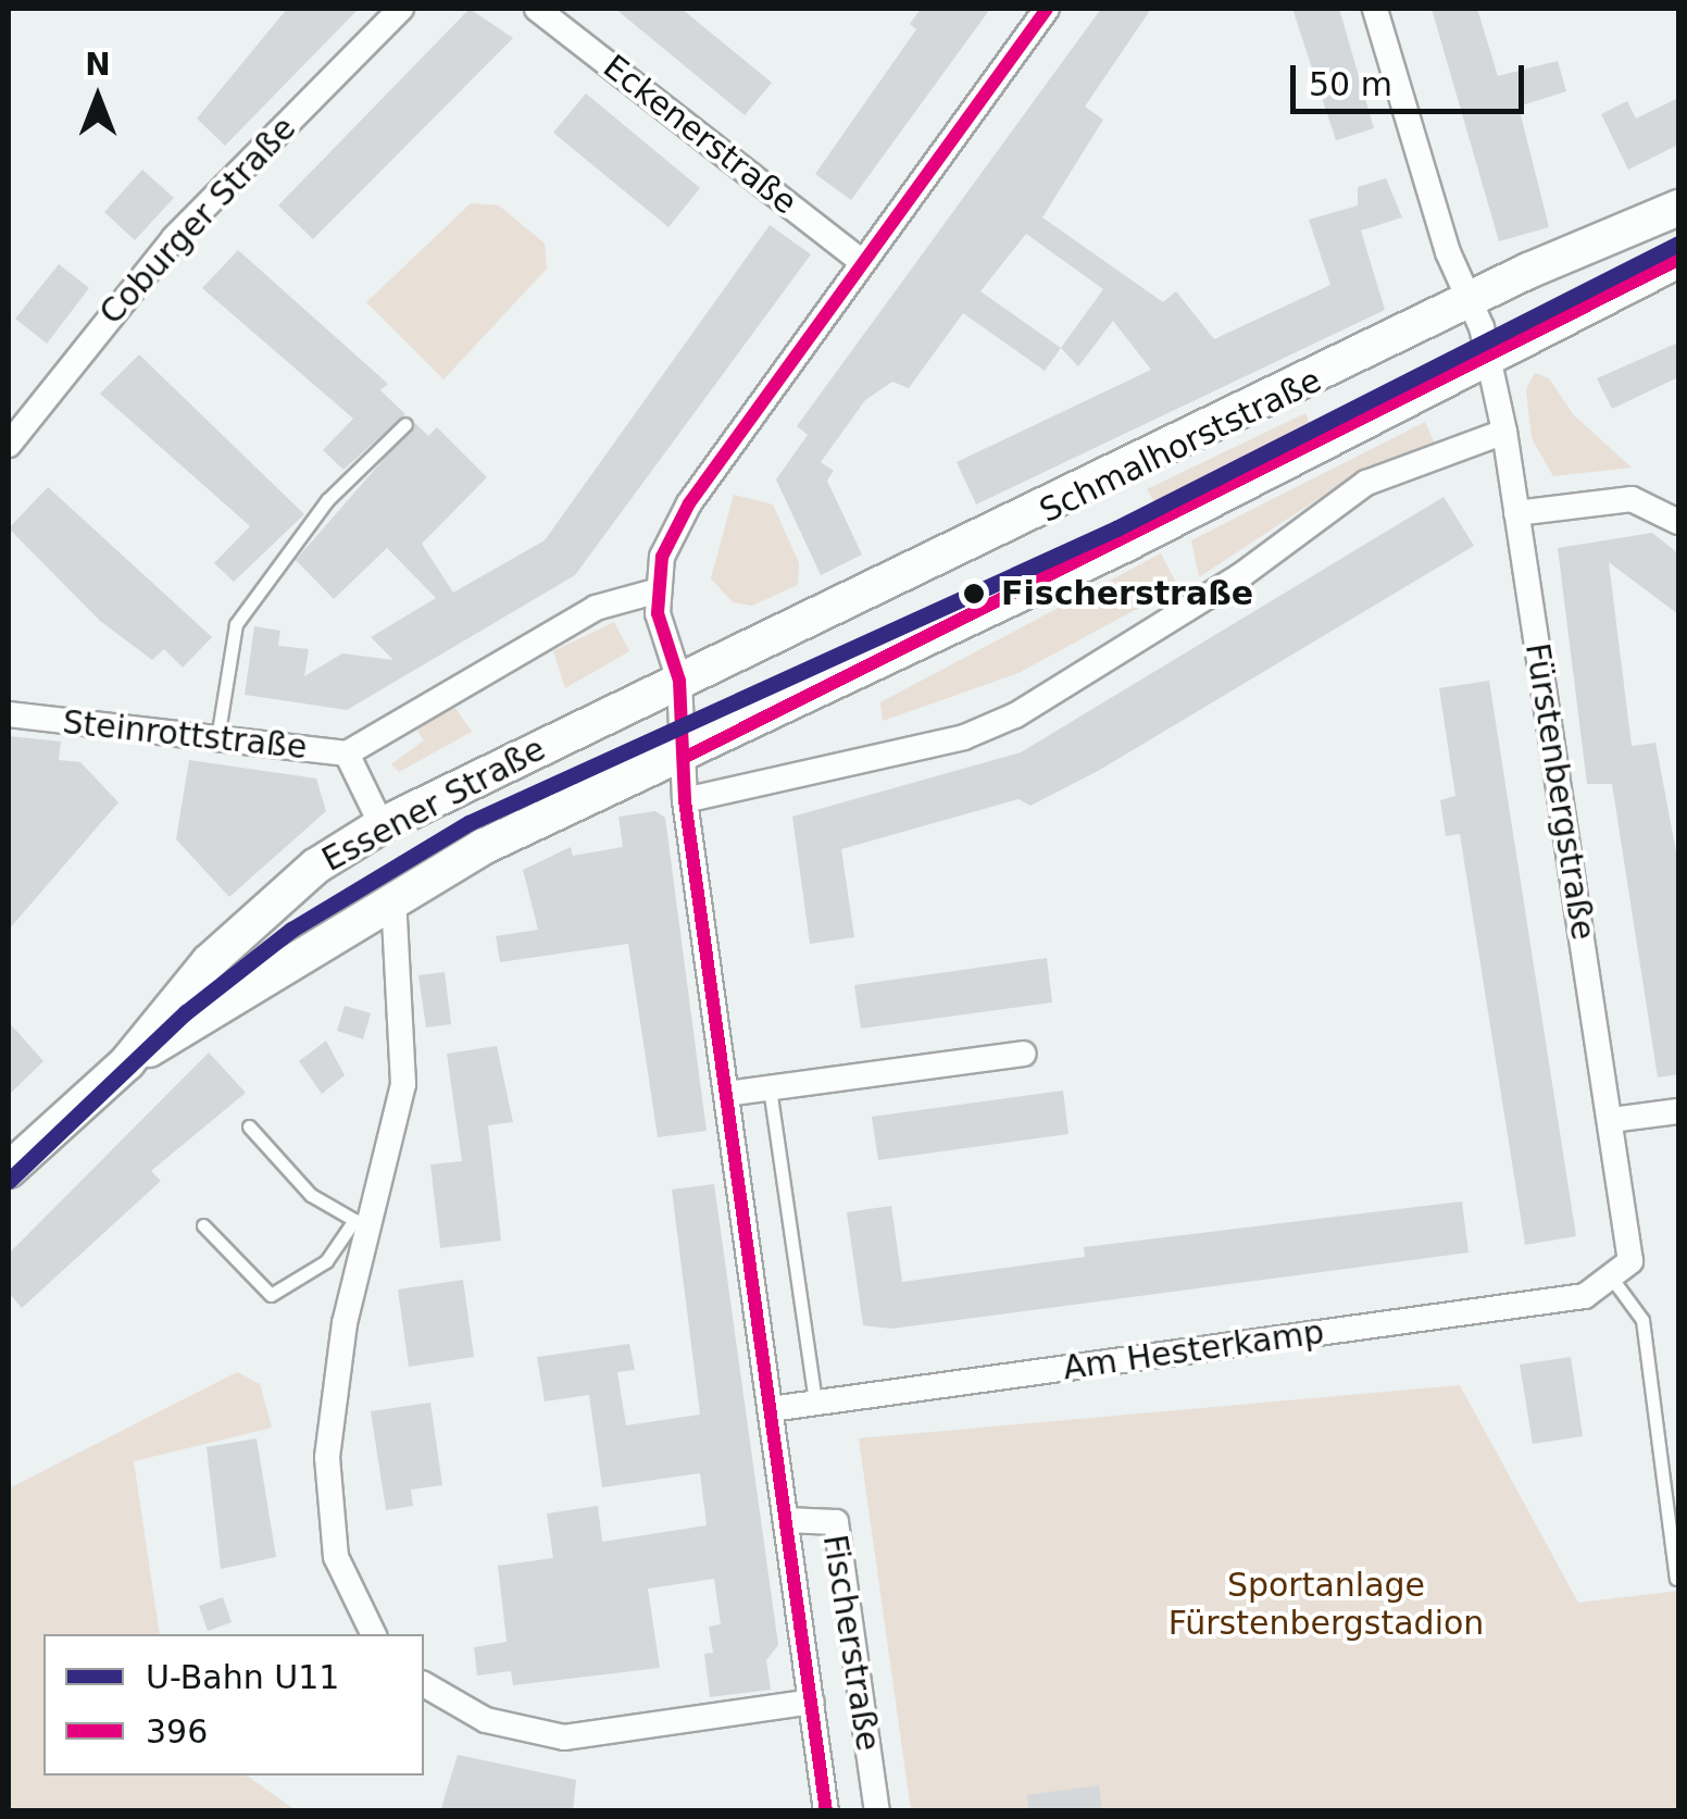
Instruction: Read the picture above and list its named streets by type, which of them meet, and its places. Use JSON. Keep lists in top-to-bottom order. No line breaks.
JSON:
{"streets":{"main road":["Schmalhorststraße","Essener Straße"],"street":["Eckenerstraße","Coburger Straße","Steinrottstraße","Fürstenbergstraße","Am Hesterkamp","Fischerstraße"]},"crossings":[["Schmalhorststraße","Fürstenbergstraße"],["Schmalhorststraße","Essener Straße"],["Schmalhorststraße","Fischerstraße"],["Steinrottstraße","Essener Straße"],["Fürstenbergstraße","Am Hesterkamp"],["Essener Straße","Fischerstraße"],["Am Hesterkamp","Fischerstraße"]],"parks":["Sportanlage Fürstenbergstadion"],"places":["Fischerstraße"],"lines":["transit line 396","metro line U11"],"legend":["U-Bahn U11","396"],"scale_bar":"50 m","north":"top"}
